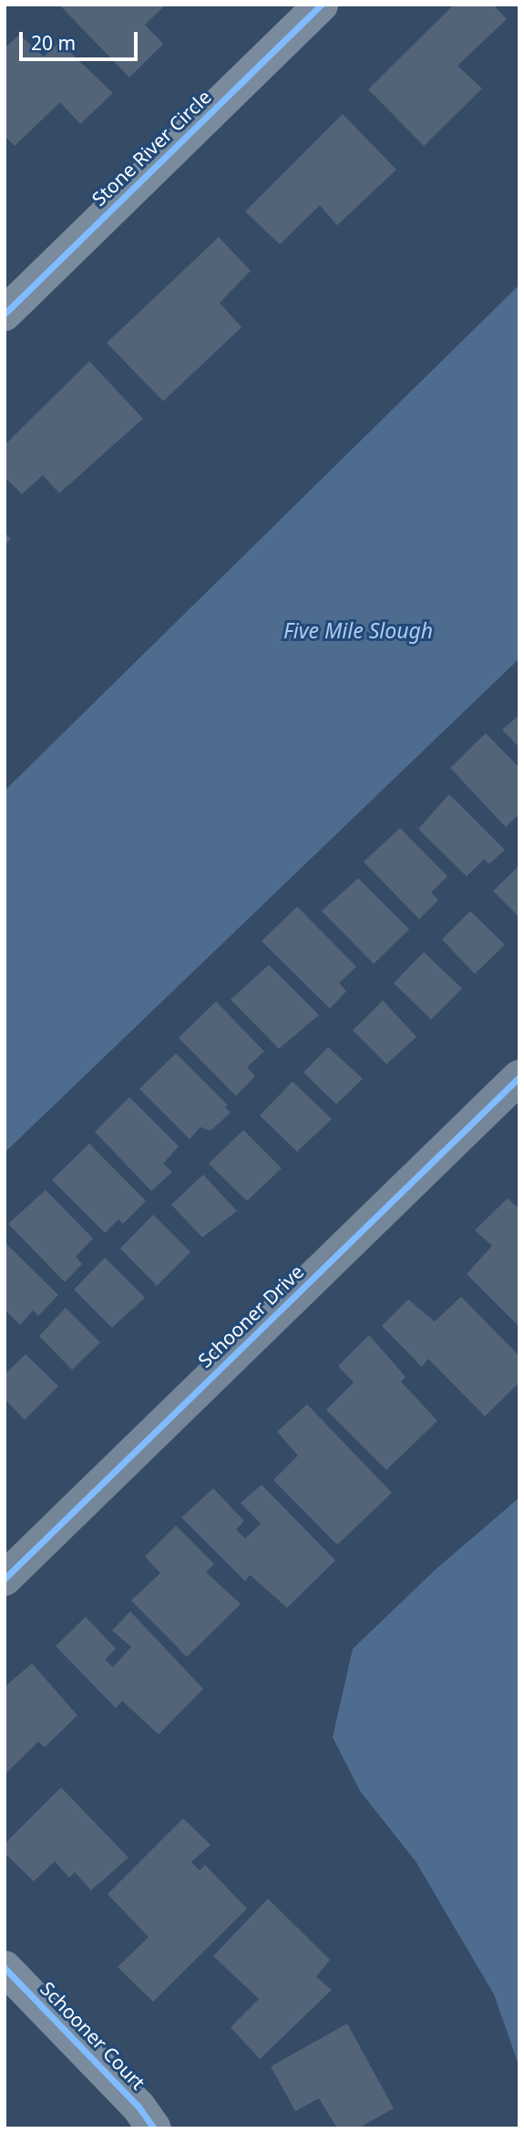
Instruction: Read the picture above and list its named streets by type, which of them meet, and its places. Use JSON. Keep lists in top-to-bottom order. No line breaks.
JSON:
{"streets":{"street":["Stone River Circle","Schooner Drive","Schooner Court"]},"water":["Five Mile Slough"],"scale_bar":"20 m"}
